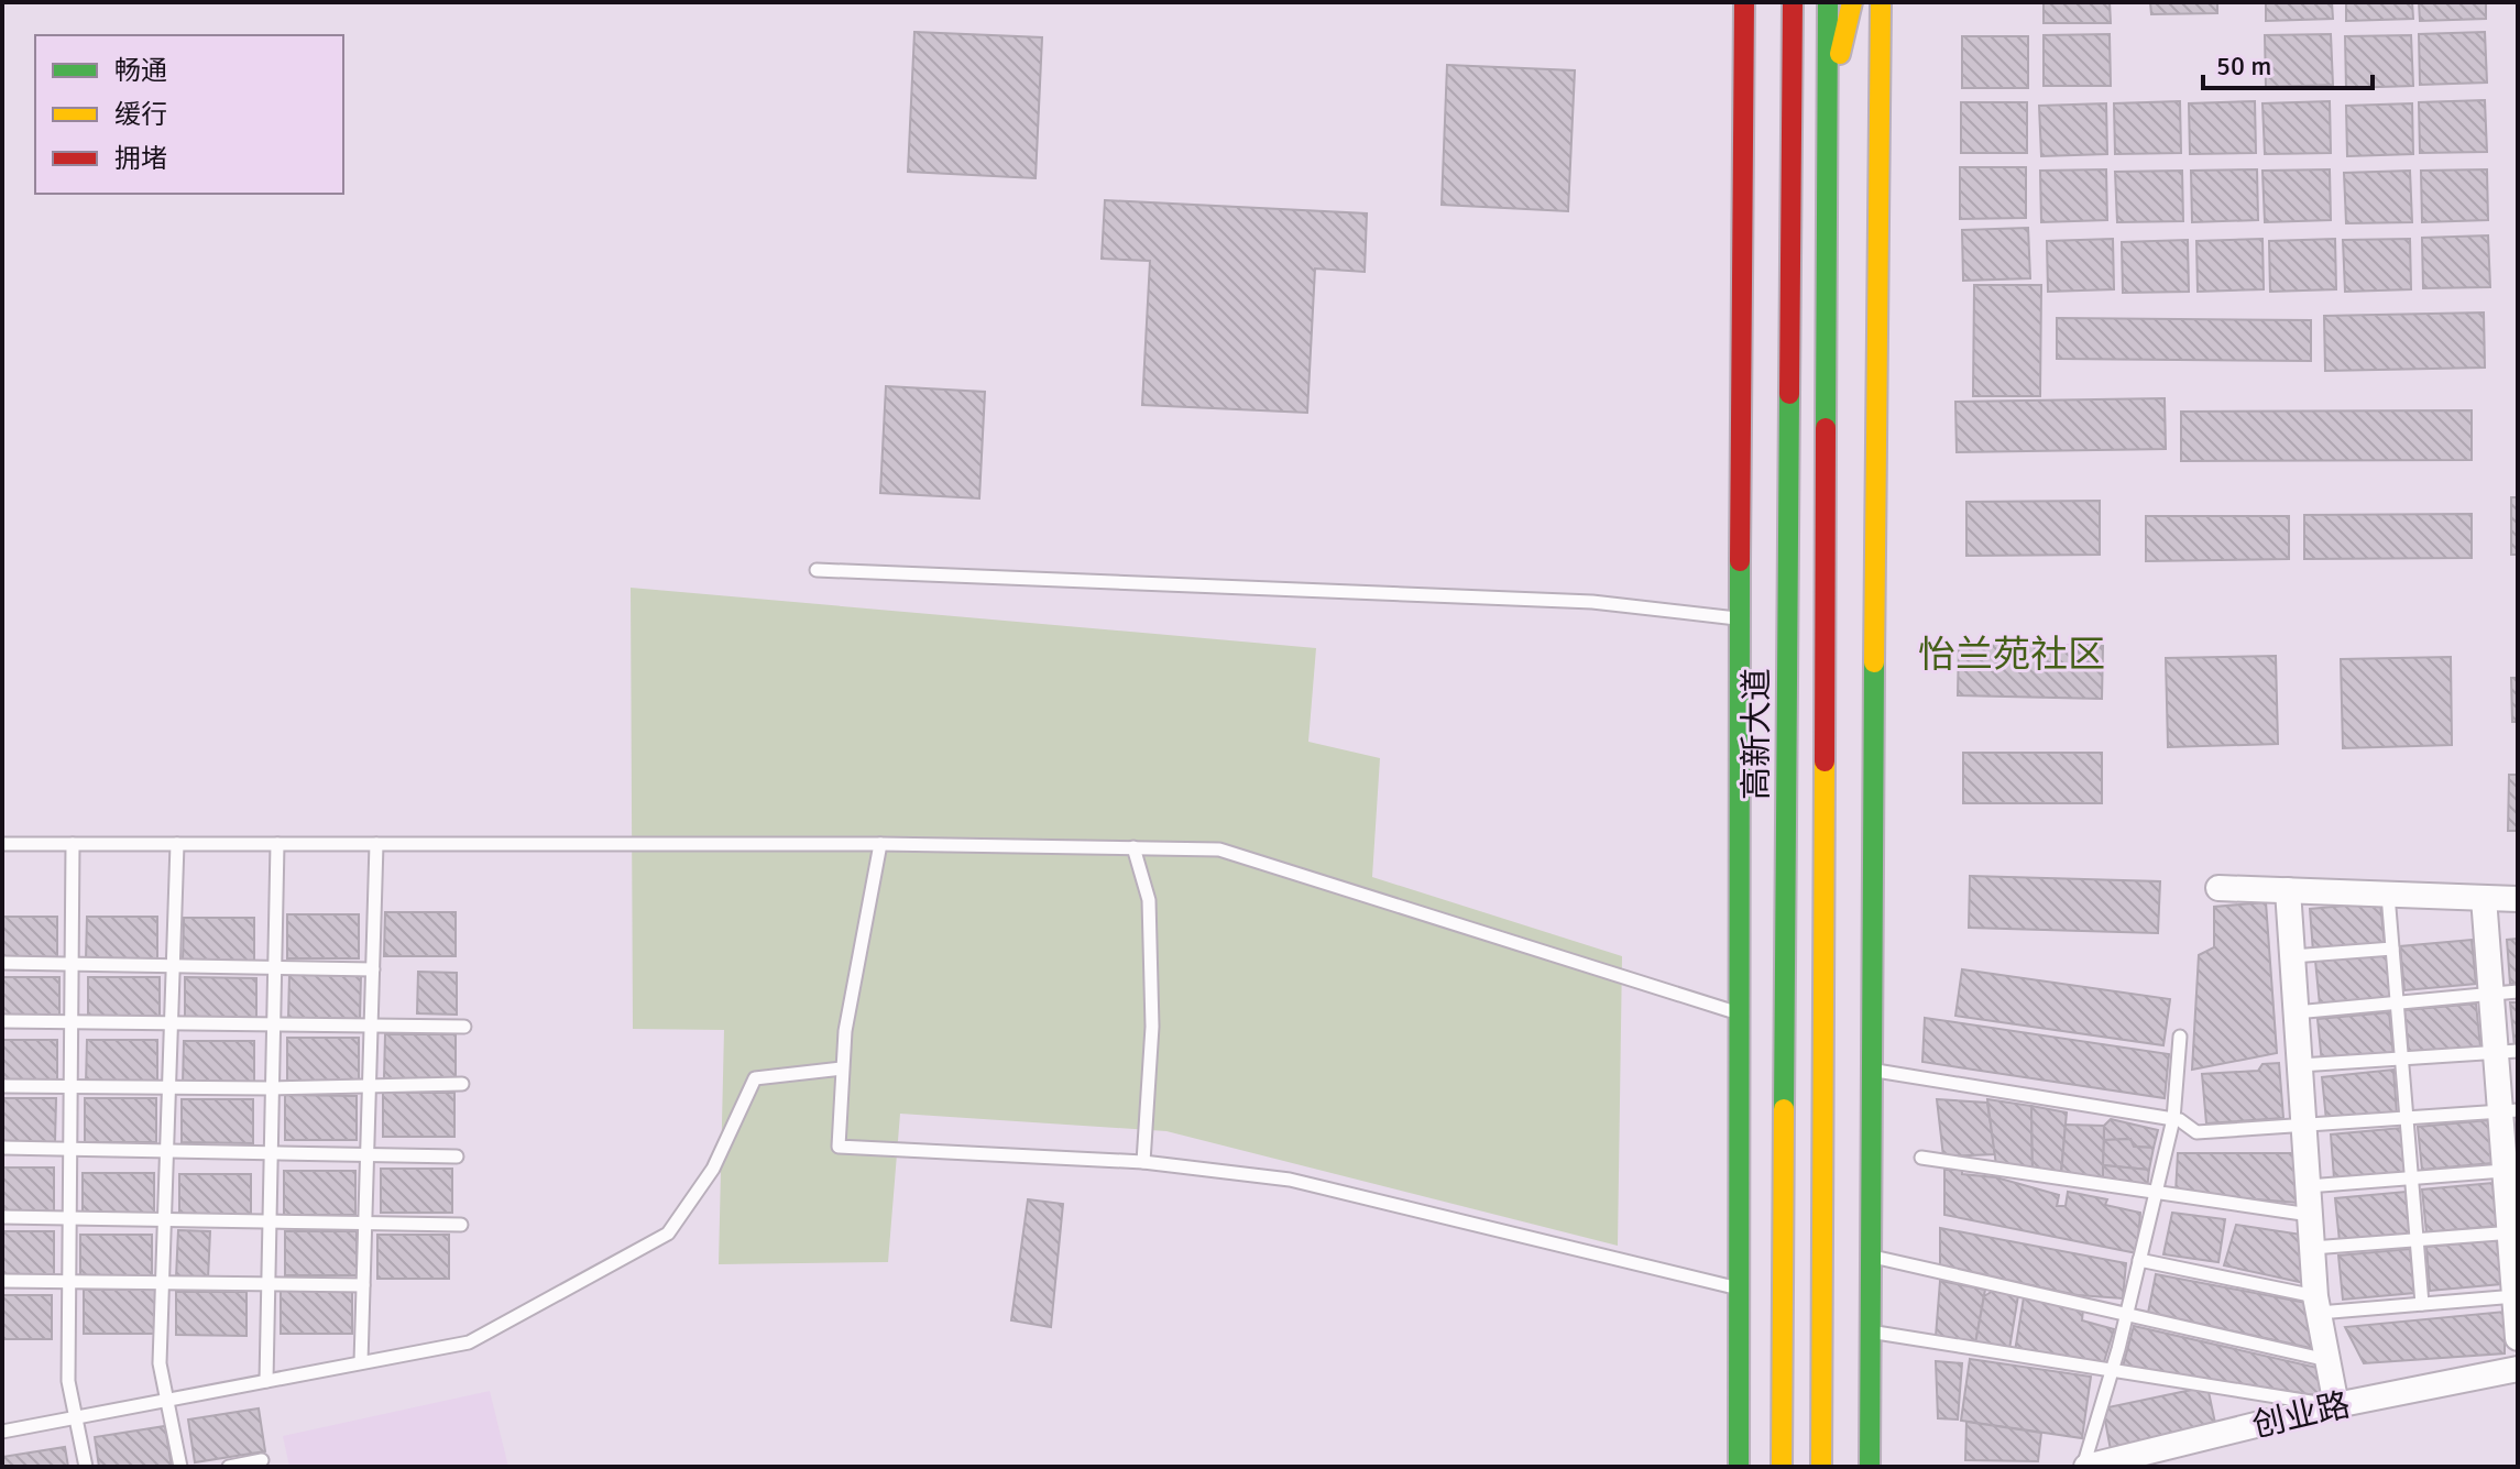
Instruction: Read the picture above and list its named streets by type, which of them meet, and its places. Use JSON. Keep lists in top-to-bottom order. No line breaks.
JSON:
{"streets":{"main road":["高新大道"],"street":["创业路"]},"districts":["怡兰苑社区"],"legend":["畅通","缓行","拥堵"],"scale_bar":"50 m"}
